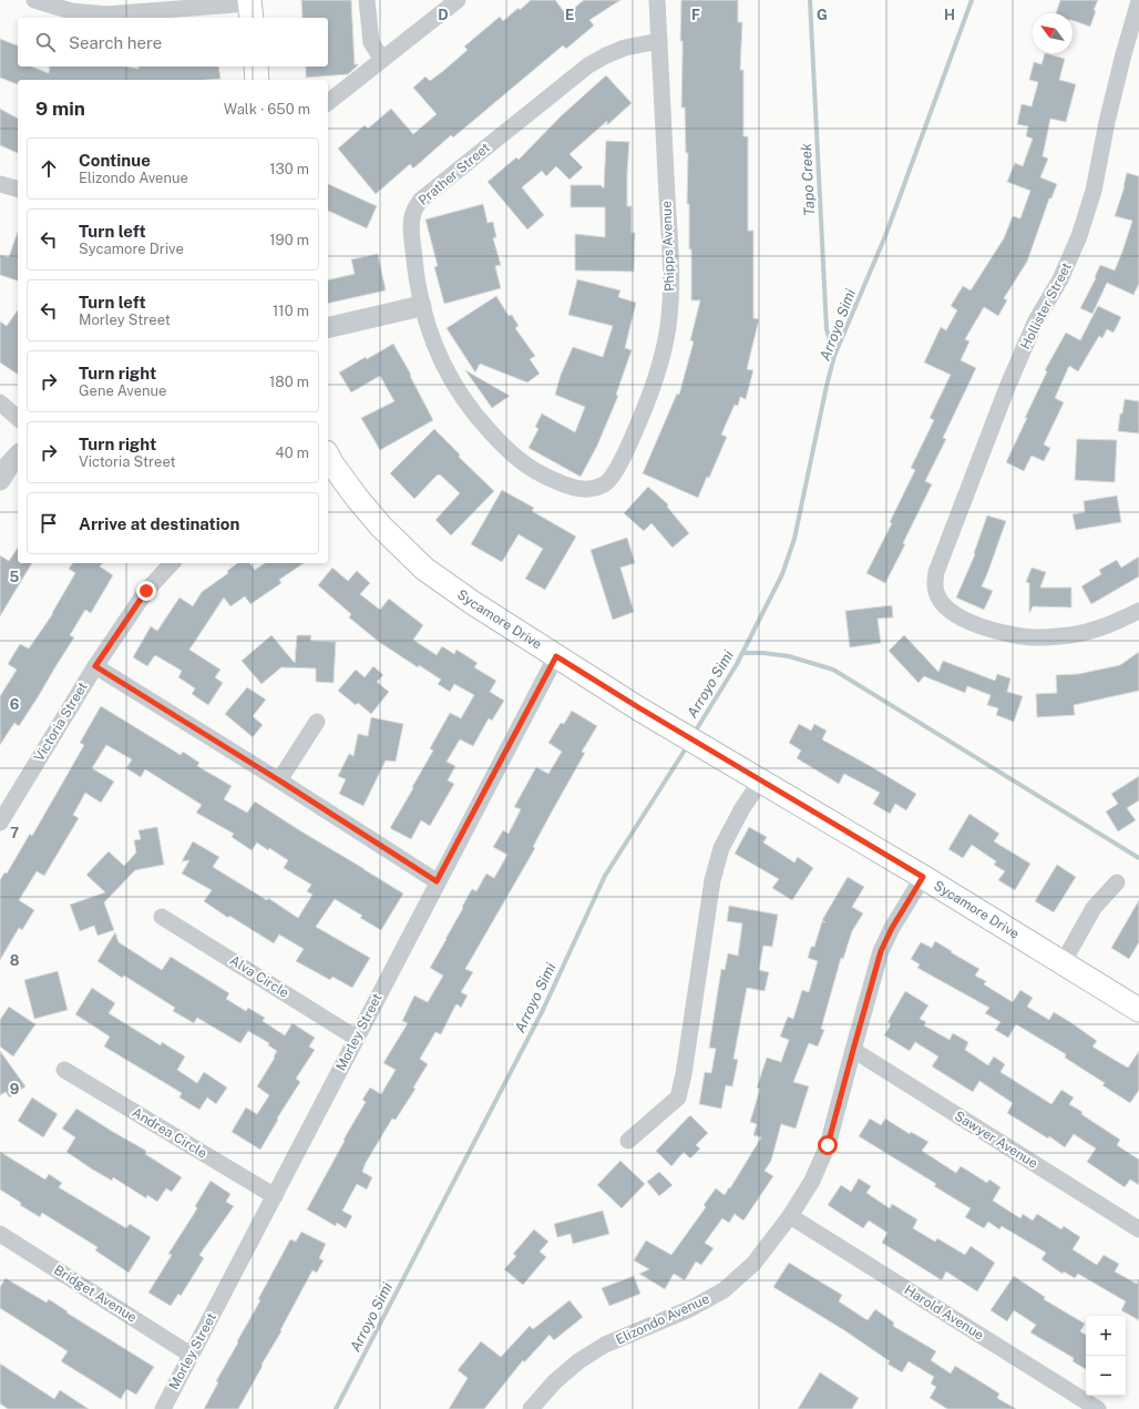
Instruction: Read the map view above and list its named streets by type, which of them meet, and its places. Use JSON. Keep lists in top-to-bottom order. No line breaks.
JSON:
{"streets":{"main road":["Sycamore Drive"],"street":["Prather Street","Phipps Avenue","Hollister Street","Victoria Street","Alva Circle","Morley Street","Andrea Circle","Sawyer Avenue","Bridget Avenue","Harold Avenue","Elizondo Avenue"]},"crossings":[["Prather Street","Phipps Avenue"],["Sycamore Drive","Morley Street"],["Sycamore Drive","Elizondo Avenue"],["Alva Circle","Morley Street"],["Morley Street","Andrea Circle"],["Morley Street","Bridget Avenue"],["Sawyer Avenue","Elizondo Avenue"],["Harold Avenue","Elizondo Avenue"]],"water":["Tapo Creek","Arroyo Simi"],"north":"top left","page":{"search":"Search here","heading":["9 min","Walk · 650 m"],"list":[["Continue","Elizondo Avenue","130 m"],["Turn left","Sycamore Drive","190 m"],["Turn left","Morley Street","110 m"],["Turn right","Gene Avenue","180 m"],["Turn right","Victoria Street","40 m"],"Arrive at destination"],"map_buttons":["+","−"]},"grid":{"columns":["D","E","F","G","H"],"rows":["5","6","7","8","9"]}}
